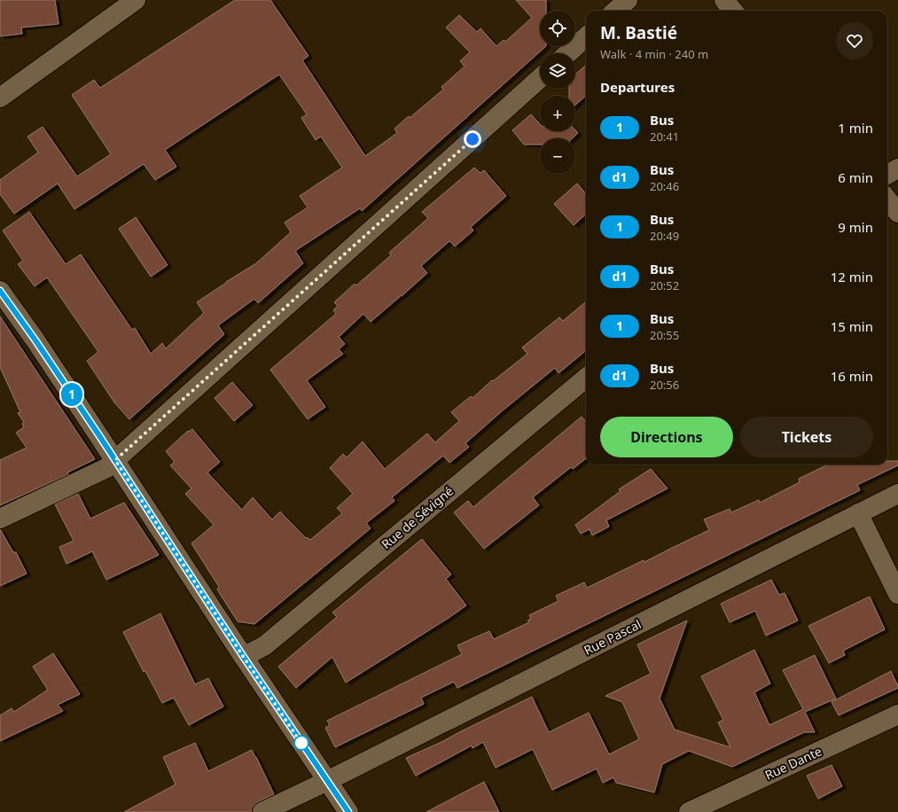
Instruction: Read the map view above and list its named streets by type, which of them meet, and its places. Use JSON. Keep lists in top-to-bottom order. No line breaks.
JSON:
{"streets":{"street":["Rue de Sévigné","Rue Pascal","Rue Dante"]},"lines":["bus line 1"],"page":{"on_map":"1","map_buttons":["+","−"],"heading":[["M. Bastié","Walk · 4 min · 240 m"],"Departures"],"list":[{"mark":"1","name":"Bus","note":"20:41","value":"1 min"},{"mark":"d1","name":"Bus","note":"20:46","value":"6 min"},{"mark":"1","name":"Bus","note":"20:49","value":"9 min"},{"mark":"d1","name":"Bus","note":"20:52","value":"12 min"},{"mark":"1","name":"Bus","note":"20:55","value":"15 min"},{"mark":"d1","name":"Bus","note":"20:56","value":"16 min"}],"buttons":["Directions","Tickets"]}}
